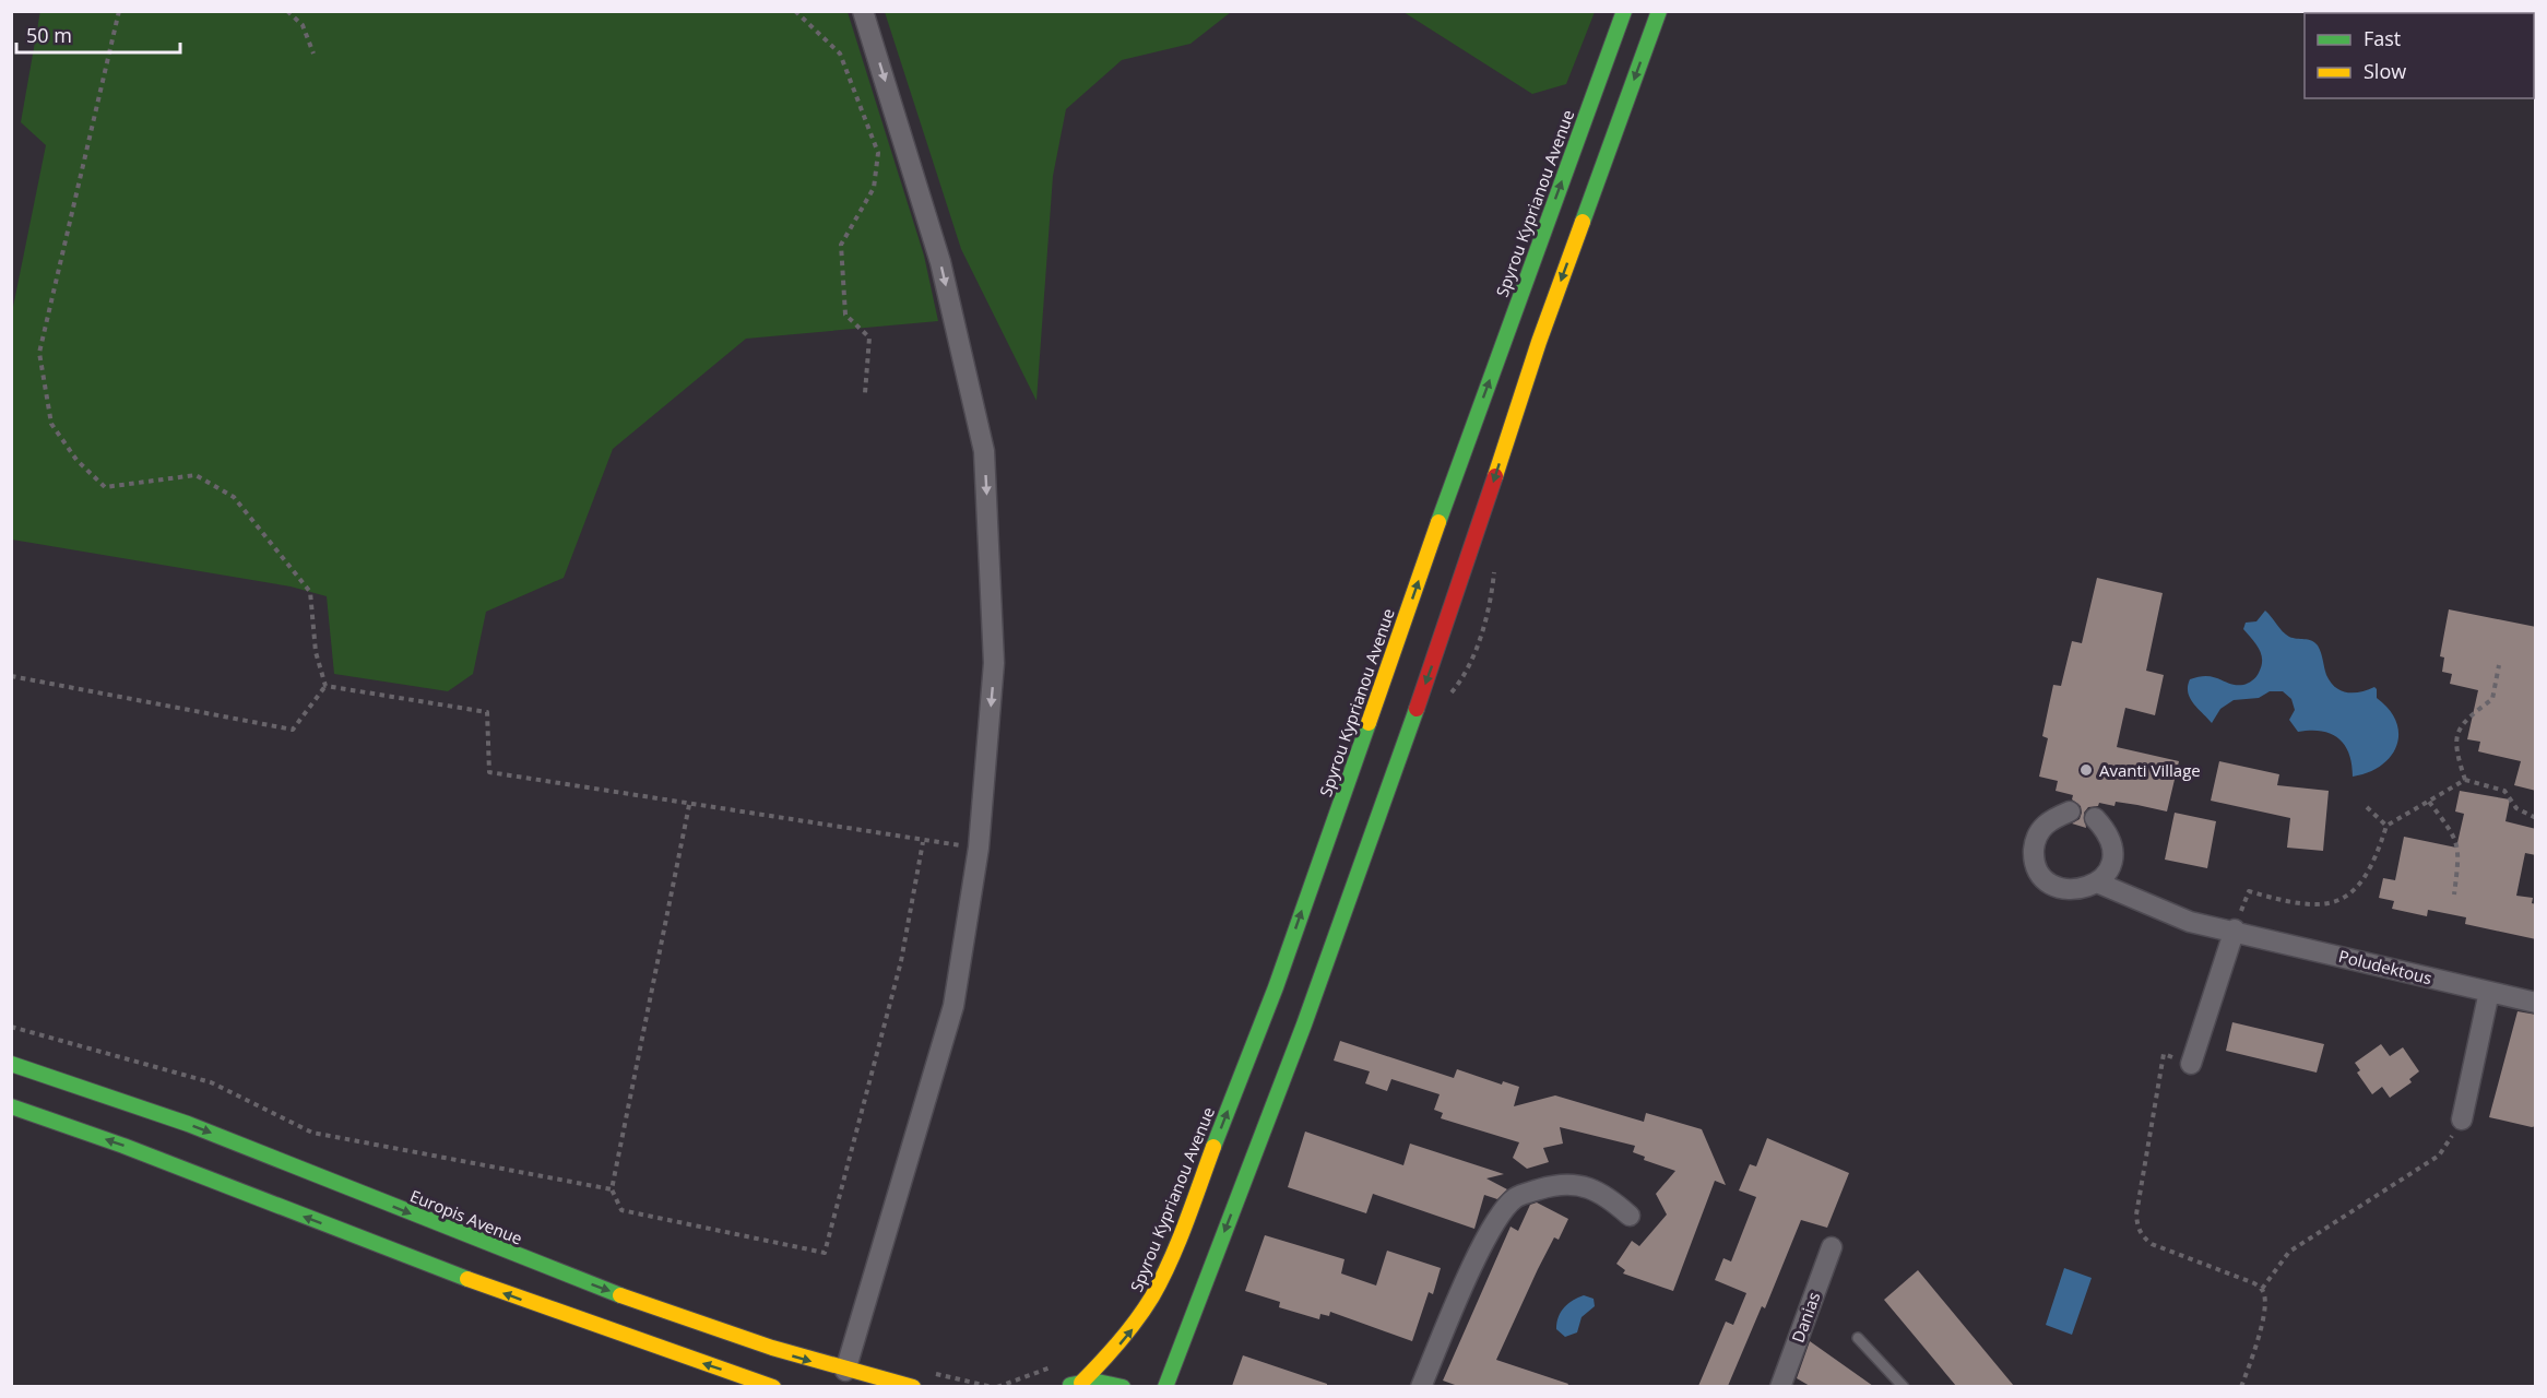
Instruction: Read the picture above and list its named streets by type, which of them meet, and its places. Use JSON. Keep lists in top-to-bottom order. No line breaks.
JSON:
{"streets":{"main road":["Spyrou Kyprianou Avenue","Europis Avenue"],"street":["Poludektous","Danias"]},"places":["Avanti Village"],"legend":["Fast","Slow"],"scale_bar":"50 m"}
